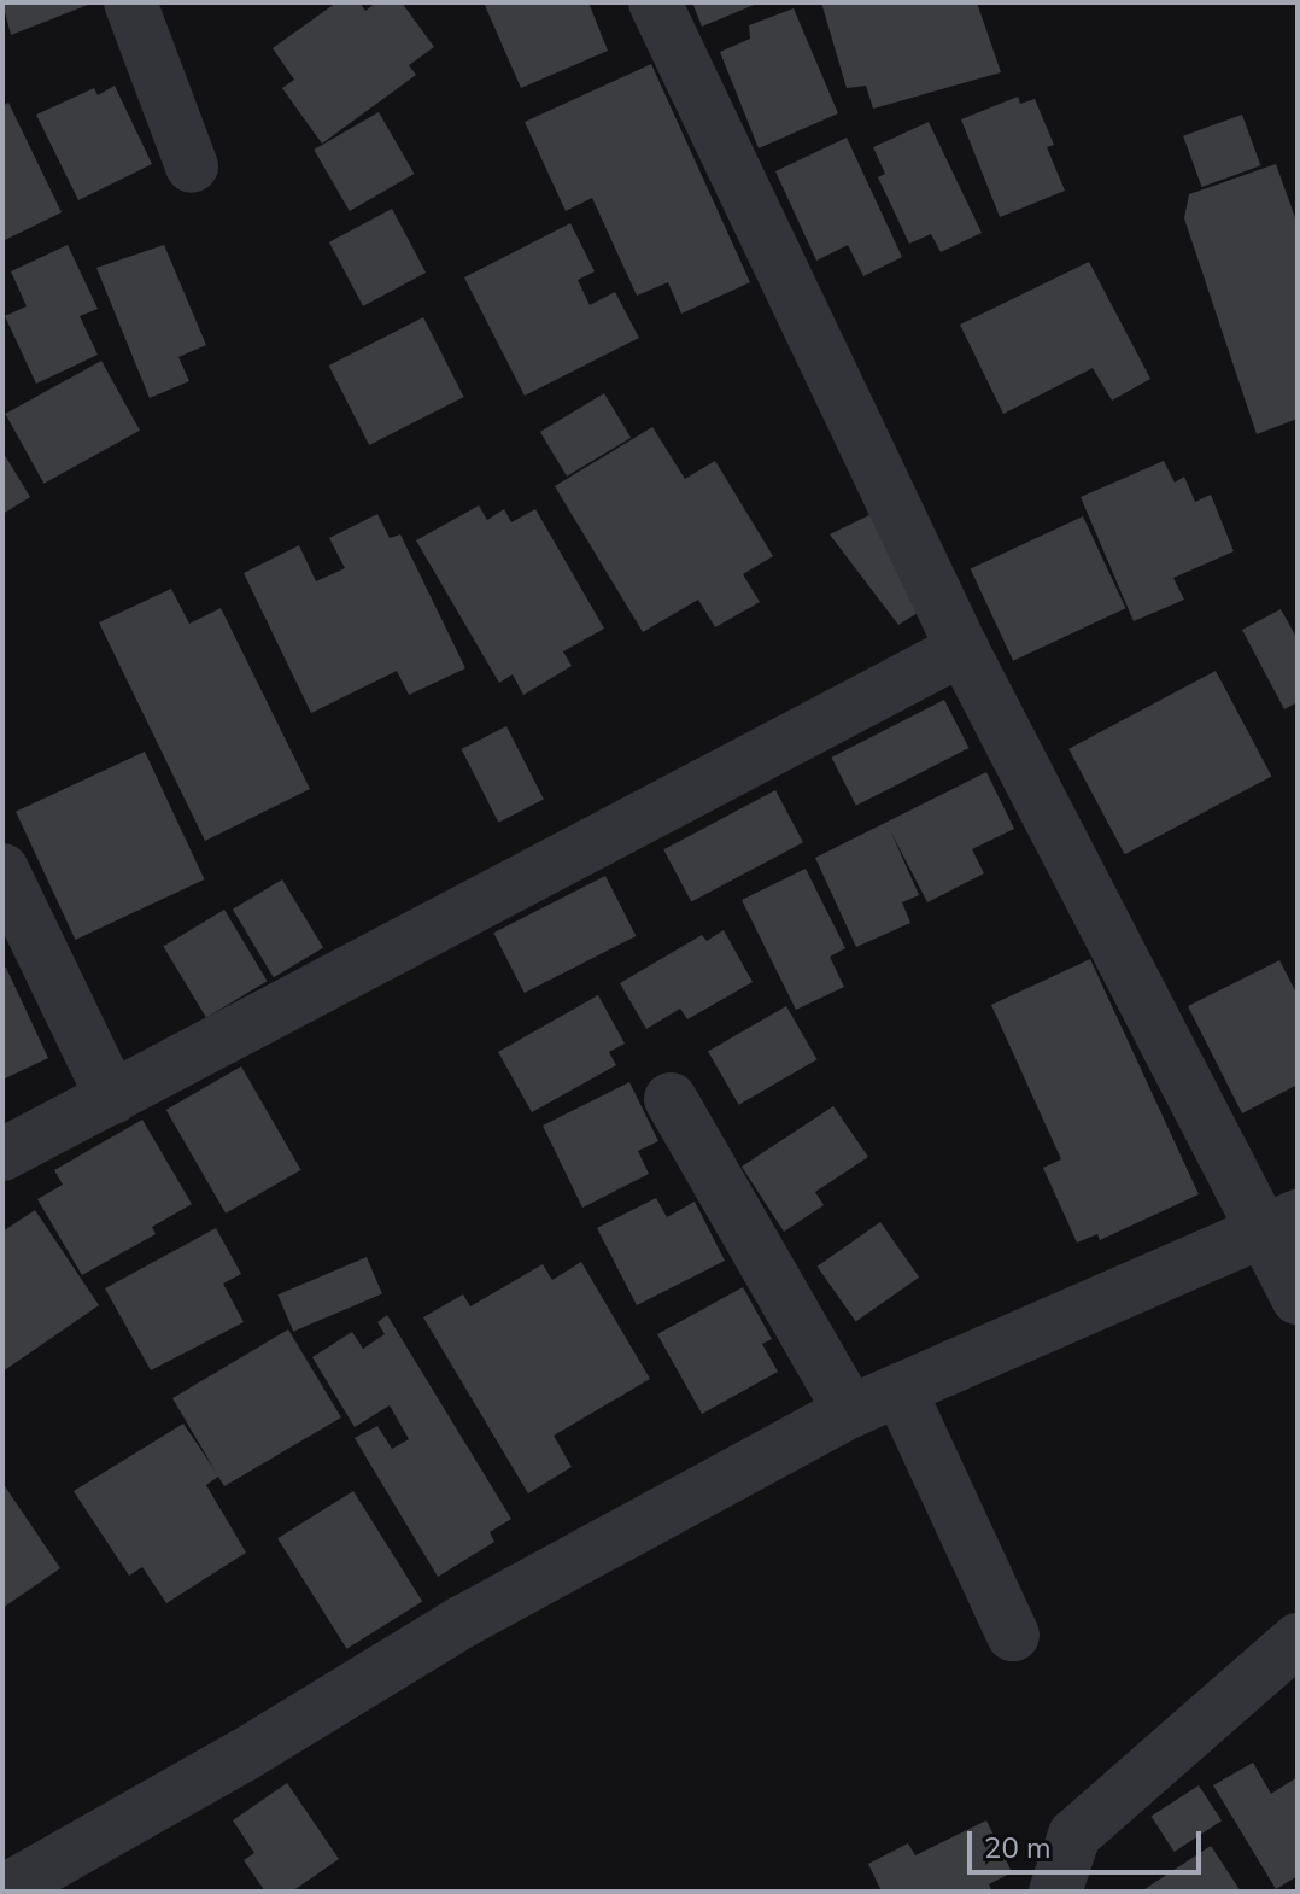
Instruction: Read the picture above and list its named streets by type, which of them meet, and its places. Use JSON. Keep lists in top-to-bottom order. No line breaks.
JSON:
{"scale_bar":"20 m"}
